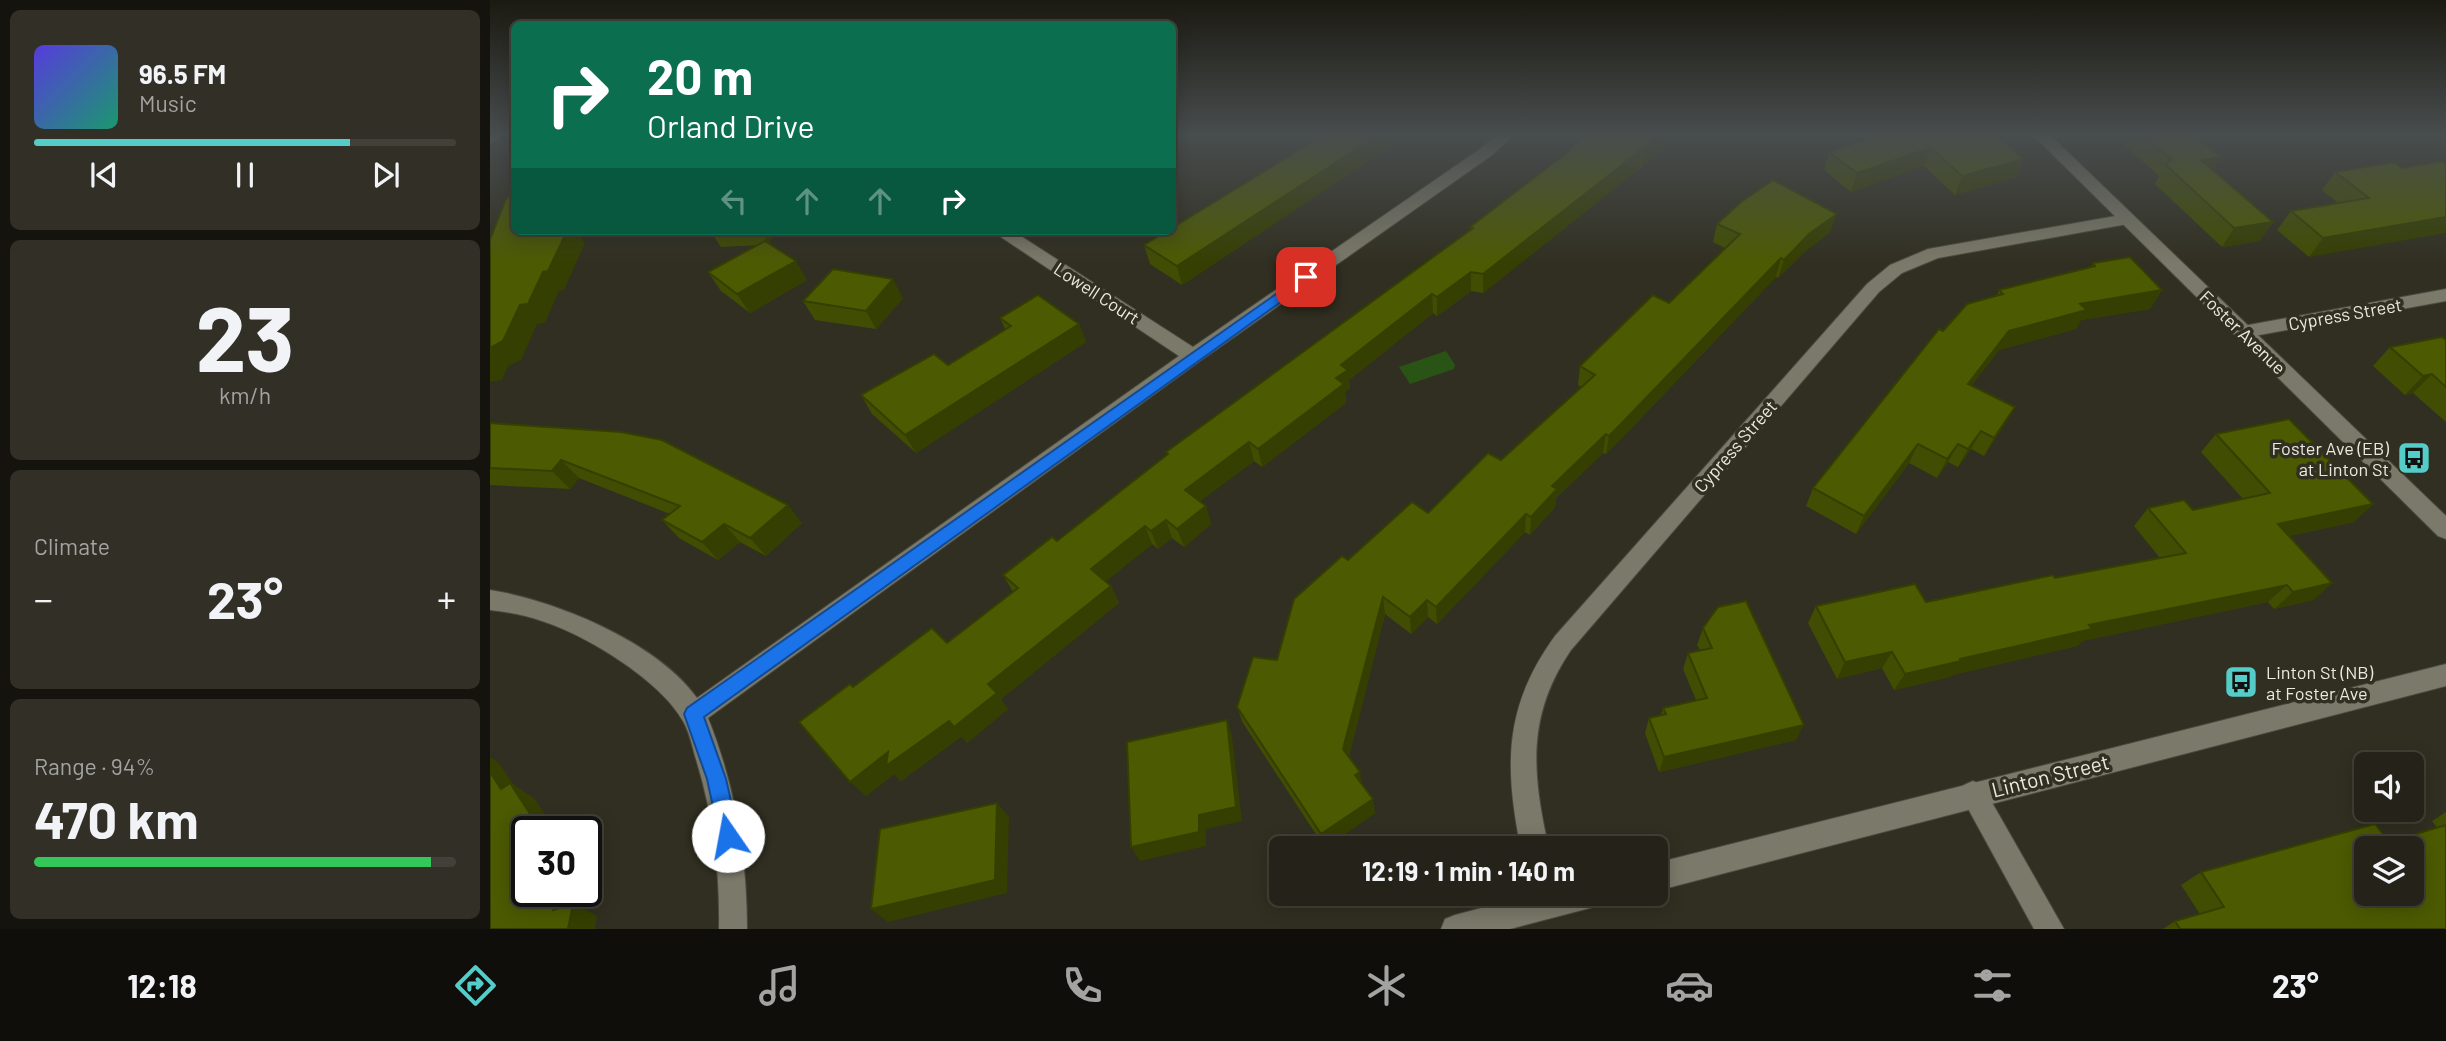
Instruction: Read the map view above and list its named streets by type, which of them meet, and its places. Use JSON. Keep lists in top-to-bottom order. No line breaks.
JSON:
{"streets":{"street":["Lowell Court","Cypress Street","Foster Avenue","Linton Street"]},"crossings":[["Cypress Street","Foster Avenue"]],"places":{"bus stop":["Foster Ave (EB) at Linton St","Linton St (NB) at Foster Ave"]},"page":{"turn":["20 m","Orland Drive"],"song":["96.5 FM","Music"],"tile":[["23","km/h"],"Climate",["Range · 94%","470 km"]],"heat":["−","23°","+"],"limit":"30","trip":"12:19 · 1 min · 140 m","tabs":["12:18","23°"]}}
